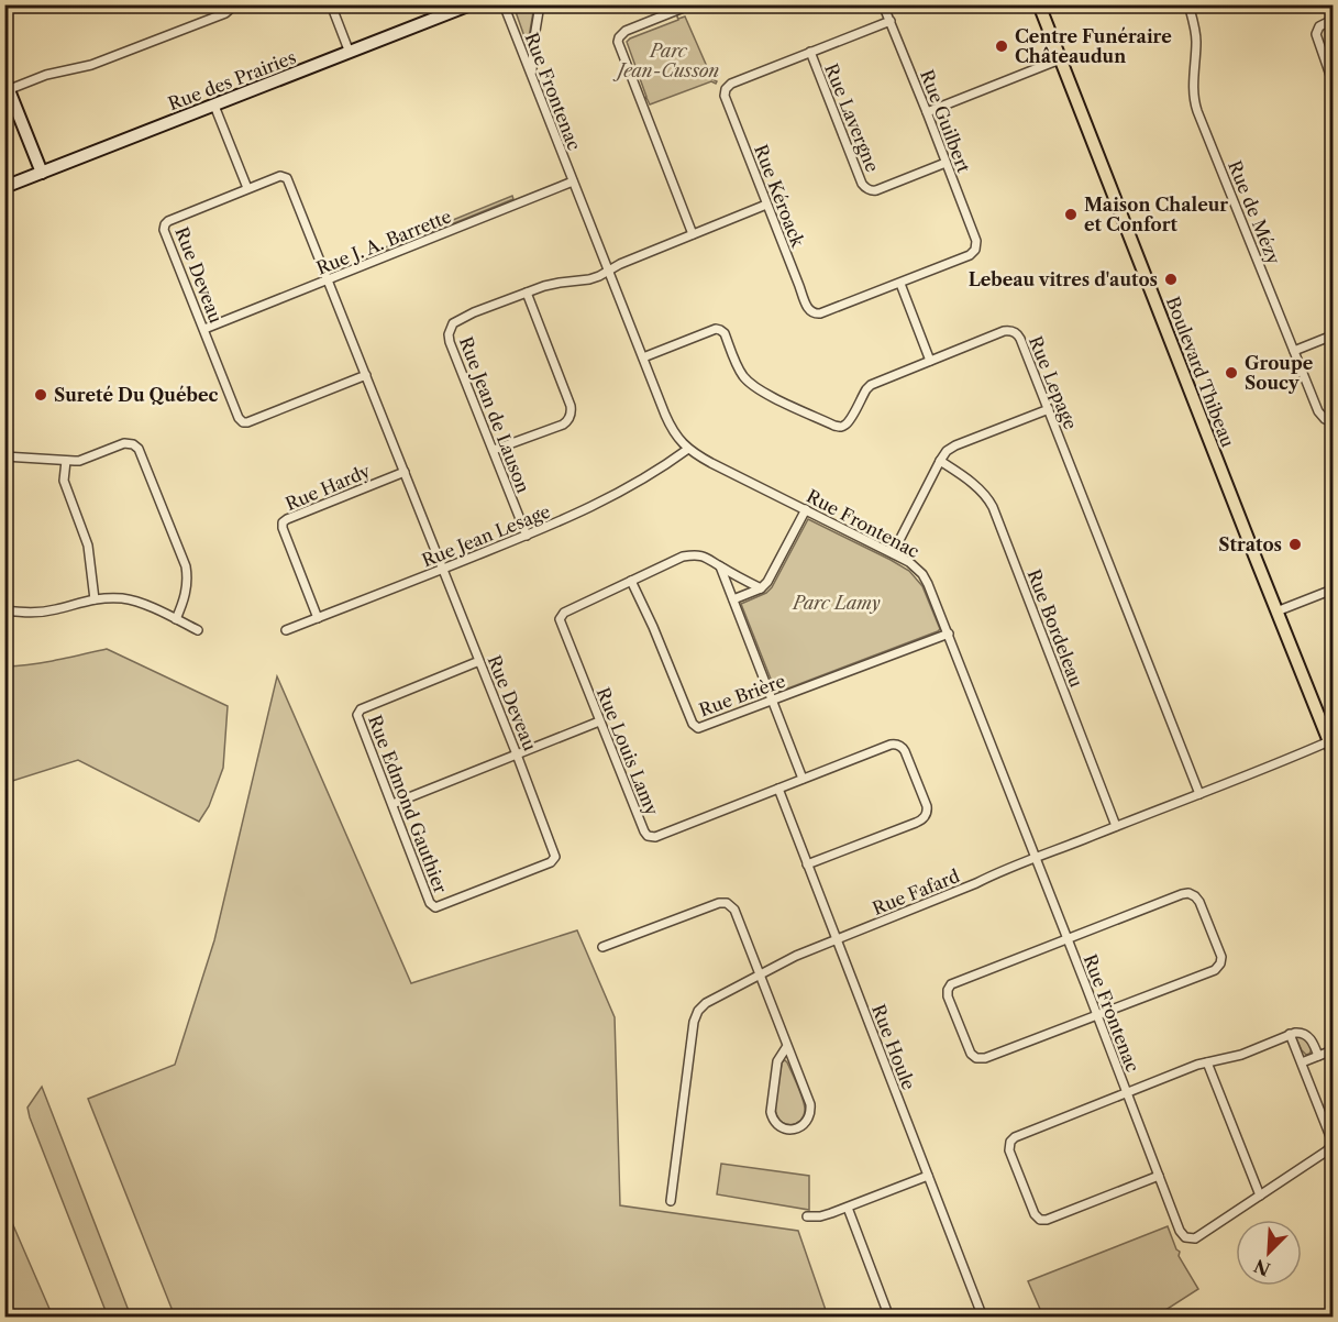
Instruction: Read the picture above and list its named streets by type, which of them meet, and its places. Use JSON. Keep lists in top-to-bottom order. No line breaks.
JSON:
{"streets":{"main road":["Rue des Prairies","Boulevard Thibeau"],"street":["Rue Frontenac","Rue Lavergne","Rue Guilbert","Rue Kéroack","Rue de Mézy","Rue J. A. Barrette","Rue Deveau","Rue Lepage","Rue Jean de Lauson","Rue Hardy","Rue Jean Lesage","Rue Bordeleau","Rue Brière","Rue Louis Lamy","Rue Edmond Gauthier","Rue Fafard","Rue Houle"]},"crossings":[["Rue Frontenac","Rue J. A. Barrette"],["Rue Frontenac","Rue Lepage"],["Rue Frontenac","Rue Jean de Lauson"],["Rue Frontenac","Rue Jean Lesage"],["Rue Frontenac","Rue Brière"],["Rue Frontenac","Rue Fafard"],["Rue Lavergne","Rue Guilbert"],["Rue Lavergne","Rue Kéroack"],["Rue Guilbert","Rue Kéroack"],["Rue Kéroack","Rue Jean de Lauson"],["Rue J. A. Barrette","Rue Deveau"],["Rue Deveau","Rue Hardy"],["Rue Deveau","Rue Jean Lesage"],["Rue Deveau","Rue Edmond Gauthier"],["Boulevard Thibeau","Rue Fafard"],["Rue Lepage","Rue Fafard"],["Rue Jean de Lauson","Rue Jean Lesage"],["Rue Hardy","Rue Jean Lesage"],["Rue Bordeleau","Rue Fafard"],["Rue Brière","Rue Louis Lamy"],["Rue Louis Lamy","Rue Houle"],["Rue Fafard","Rue Houle"]],"parks":["Parc Jean-Cusson","Parc Lamy"],"places":["Centre Funéraire Châteaudun","Maison Chaleur et Confort","Lebeau vitres d'autos","Groupe Soucy","Sureté Du Québec","Stratos"],"north":"bottom left"}
